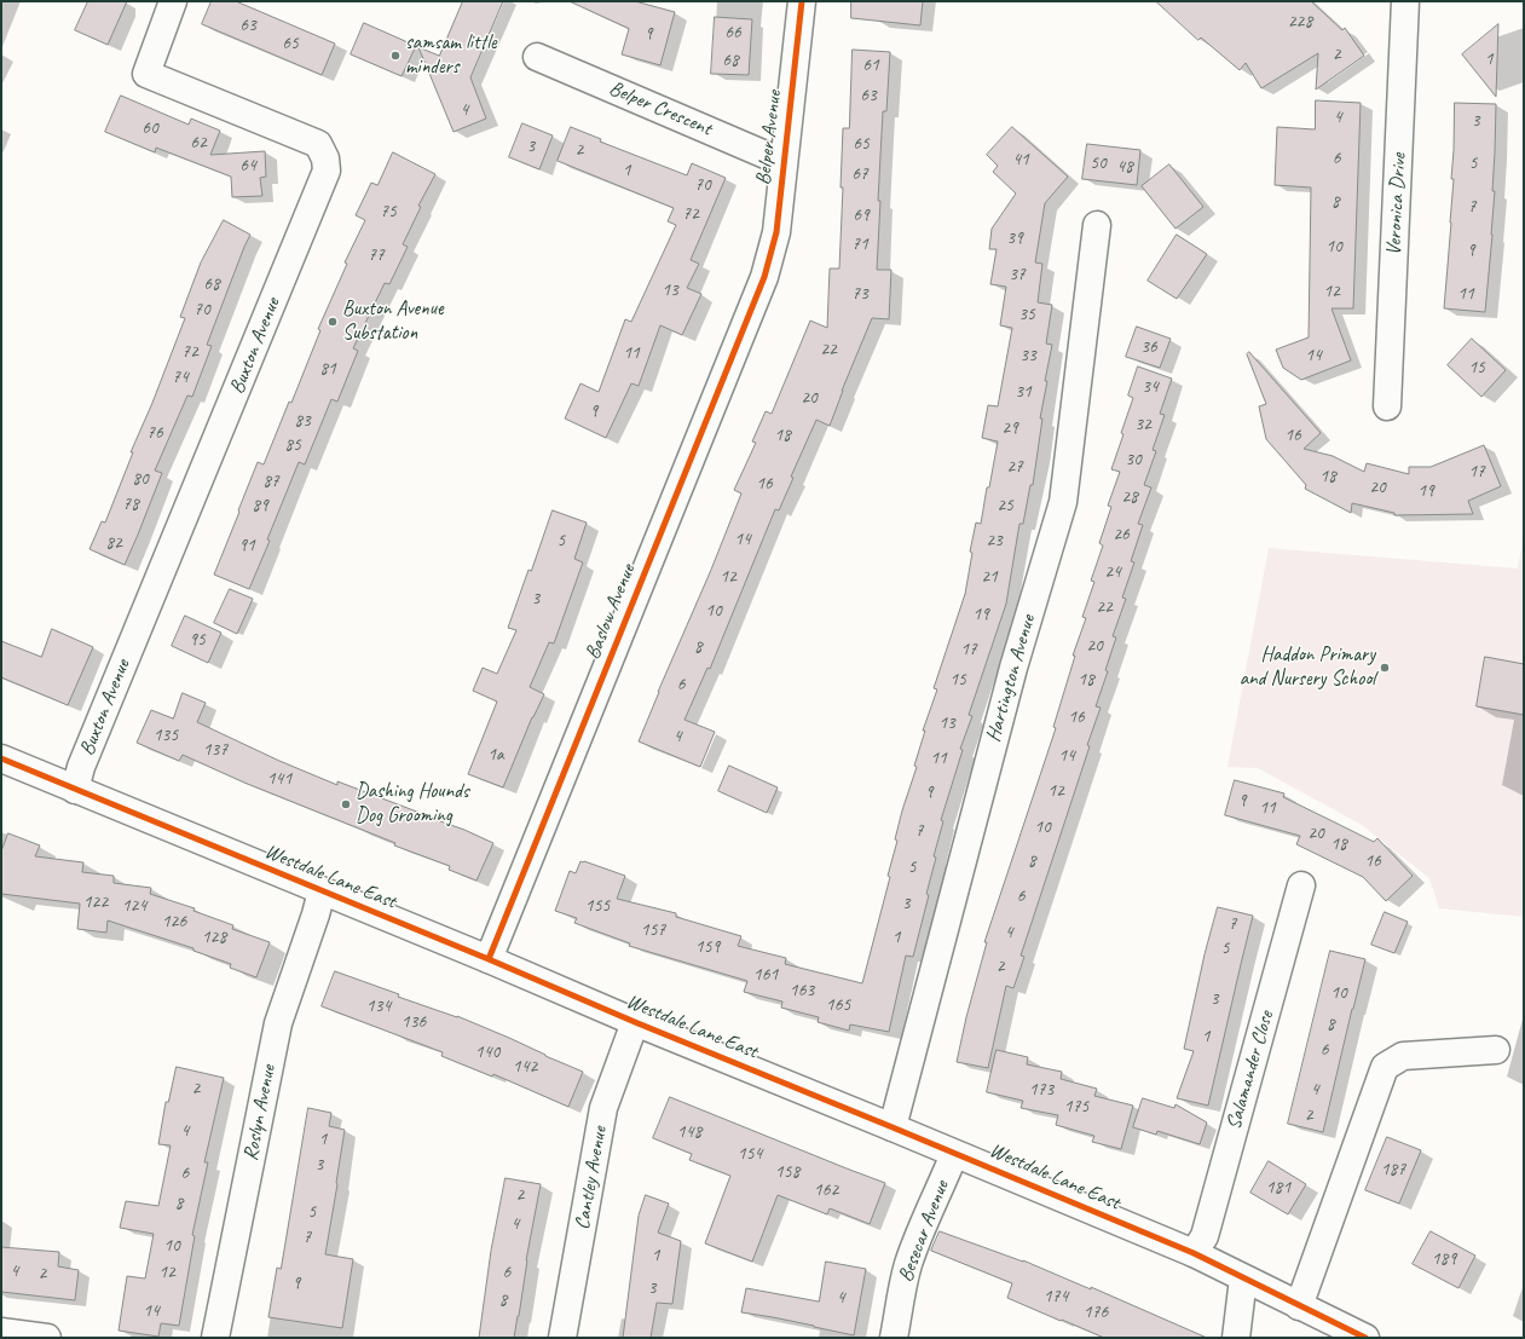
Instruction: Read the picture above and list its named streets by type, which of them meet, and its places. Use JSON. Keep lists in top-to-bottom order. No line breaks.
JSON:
{"streets":{"street":["Belper Crescent","Belper Avenue","Veronica Drive","Buxton Avenue","Baslow Avenue","Hartington Avenue","Westdale Lane East","Salamander Close","Roslyn Avenue","Cantley Avenue","Besecar Avenue"]},"crossings":[["Belper Crescent","Belper Avenue"],["Belper Avenue","Baslow Avenue"],["Buxton Avenue","Westdale Lane East"],["Baslow Avenue","Westdale Lane East"],["Hartington Avenue","Westdale Lane East"],["Westdale Lane East","Salamander Close"],["Westdale Lane East","Roslyn Avenue"],["Westdale Lane East","Cantley Avenue"],["Westdale Lane East","Besecar Avenue"]],"places":["samsam little minders","Buxton Avenue Substation","Haddon Primary and Nursery School","Dashing Hounds Dog Grooming"],"house_numbers":["228","63","66","9","65","2","1","68","61","63","4","4","3","60","62","65","3","2","6","41","50","5","64","48","1","67","70","8","7","75","72","69","39","71","10","9","77","37","68","13","12","73","11","70","35","36","22","72","11","33","14","15","81","74","34","31","20","9","83","32","29","76","18","16","85","30","27","17","18","80","87","16","20","19","28","78","89","25","26","14","5","23","82","91","24","12","21","3","22","10","19","95","20","8","17","15","18","6","16","13","135","4","137","1a","14","11","141","12","9","9","11","10","7","20","18","8","16","5","6","122","3","124","155","126","7","157","4","128","1","159","5","2","161","163","10","3","165","134","136","8","1","6","140","142","2","173","4","175","2","4","148","1","154","3","187","158","6","181","162","2","8","5","4","7","10","1","189","4","12","6","2","9","3","174","4","8","14","176"]}
